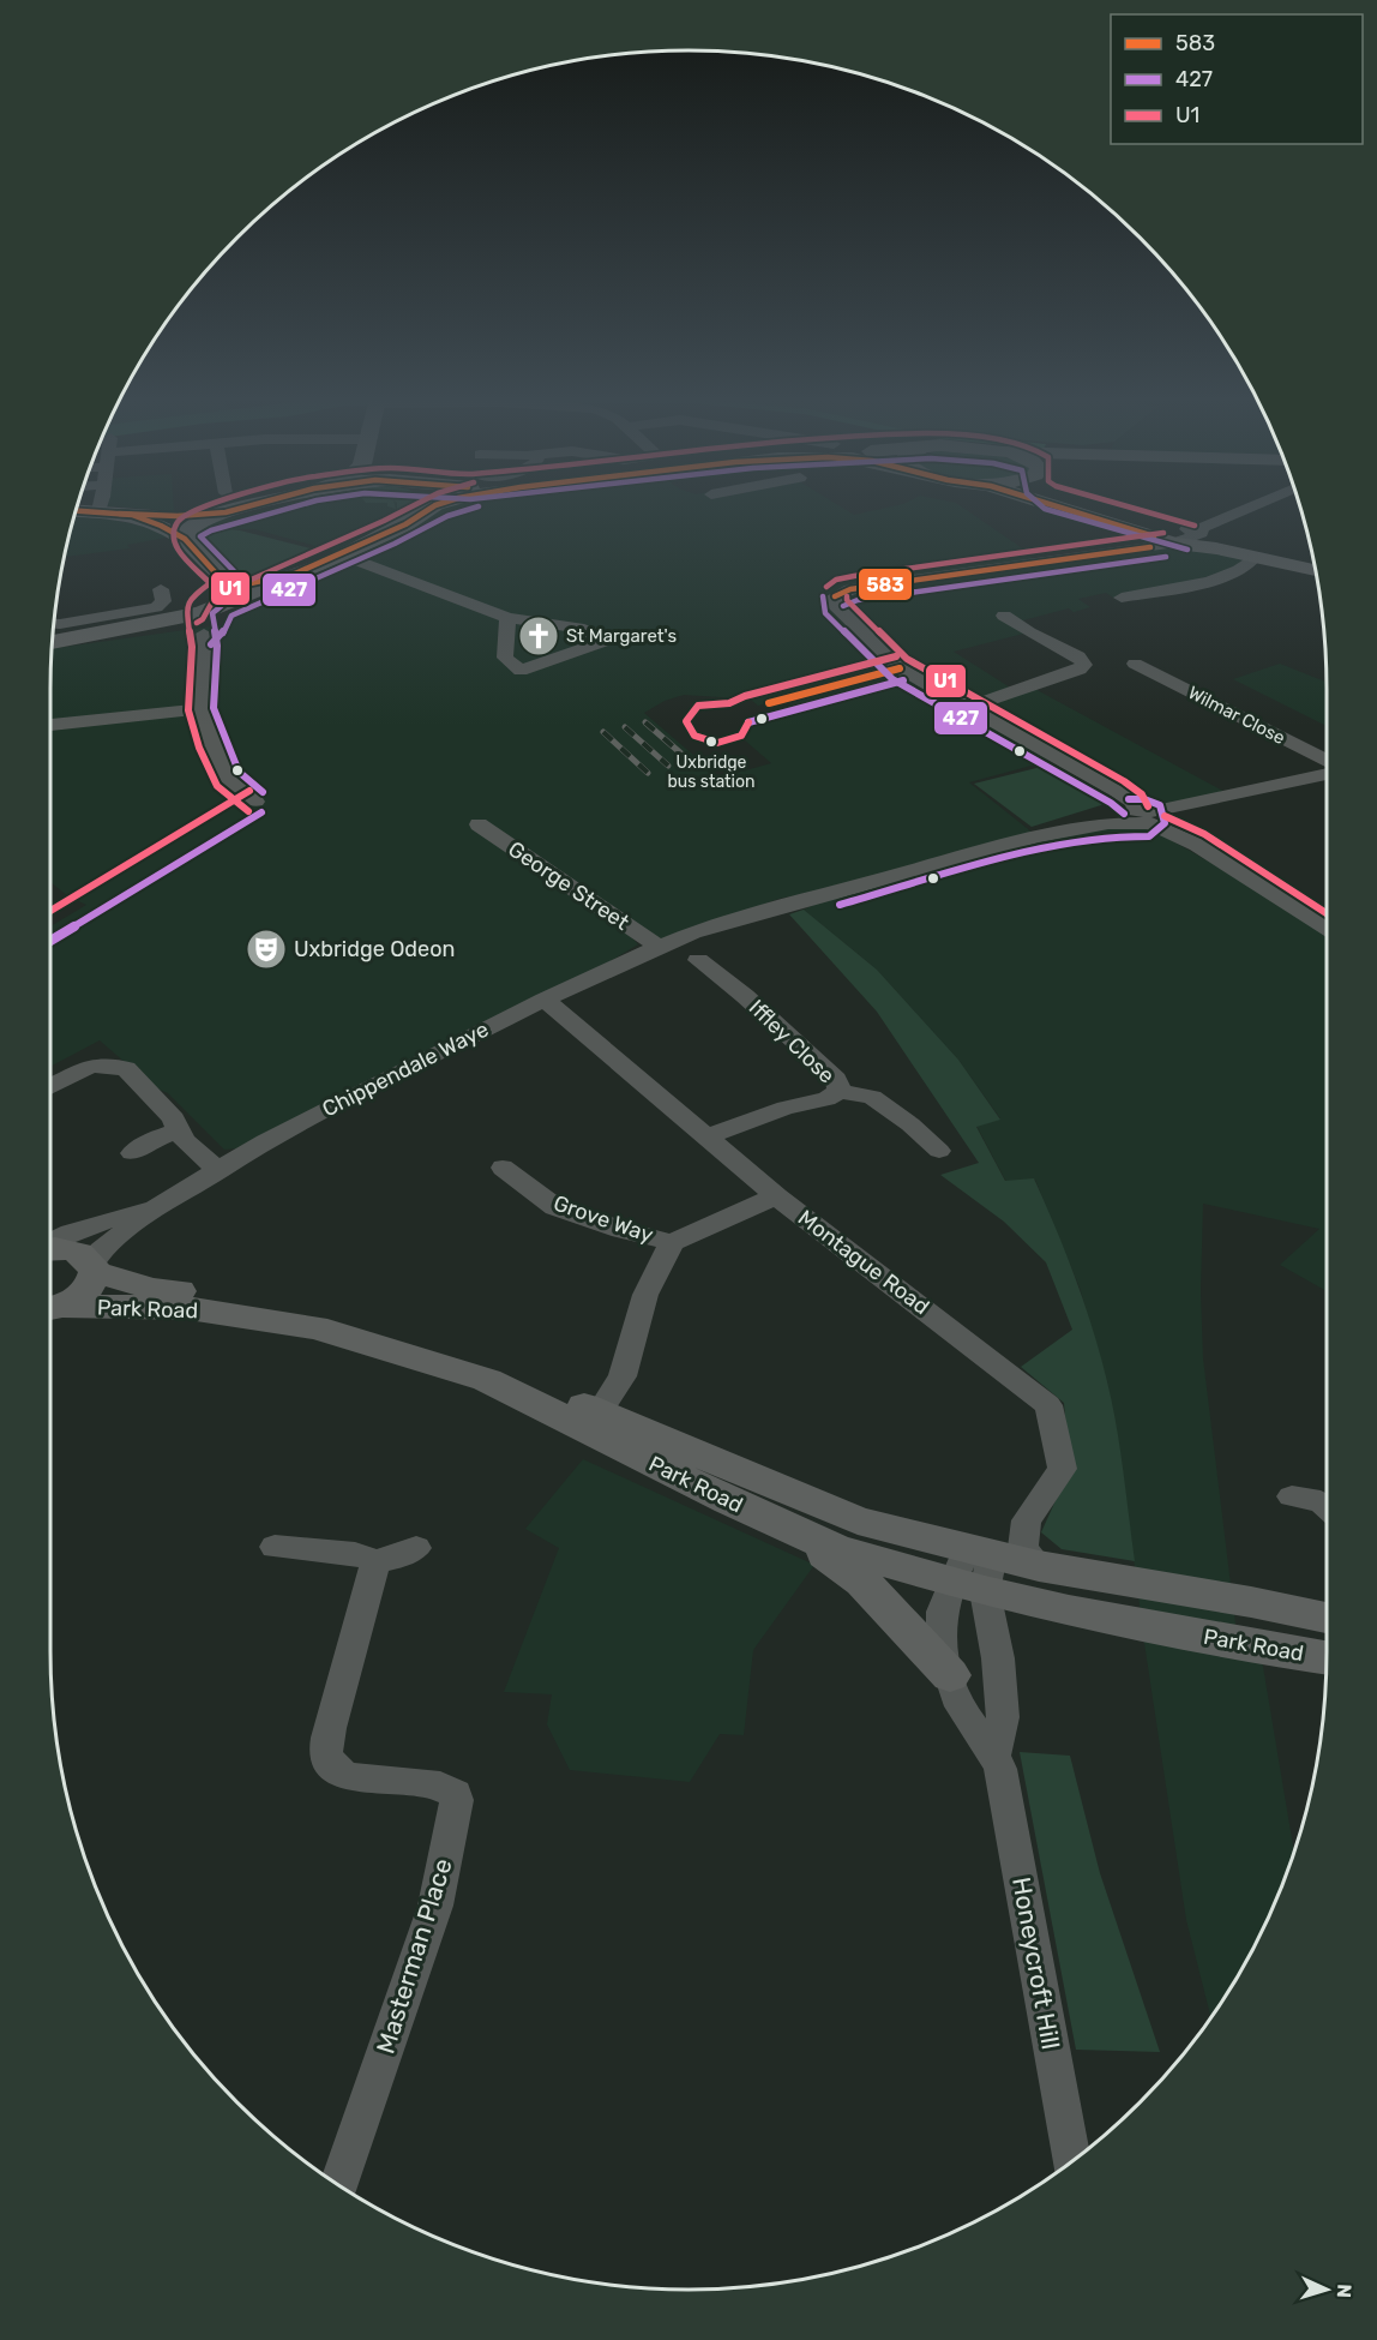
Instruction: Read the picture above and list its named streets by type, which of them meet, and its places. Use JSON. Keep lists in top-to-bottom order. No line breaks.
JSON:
{"streets":{"main road":["Park Road"],"street":["Wilmar Close","George Street","Iffley Close","Chippendale Waye","Grove Way","Montague Road","Masterman Place","Honeycroft Hill"]},"crossings":[["George Street","Chippendale Waye"],["Iffley Close","Montague Road"],["Chippendale Waye","Montague Road"],["Montague Road","Park Road"],["Park Road","Honeycroft Hill"]],"places":{"church":["St Margaret's"],"other":["Uxbridge bus station"],"theatre":["Uxbridge Odeon"]},"lines":["transit line 583","transit line 427","transit line U1"],"legend":["583","427","U1"],"north":"right"}
